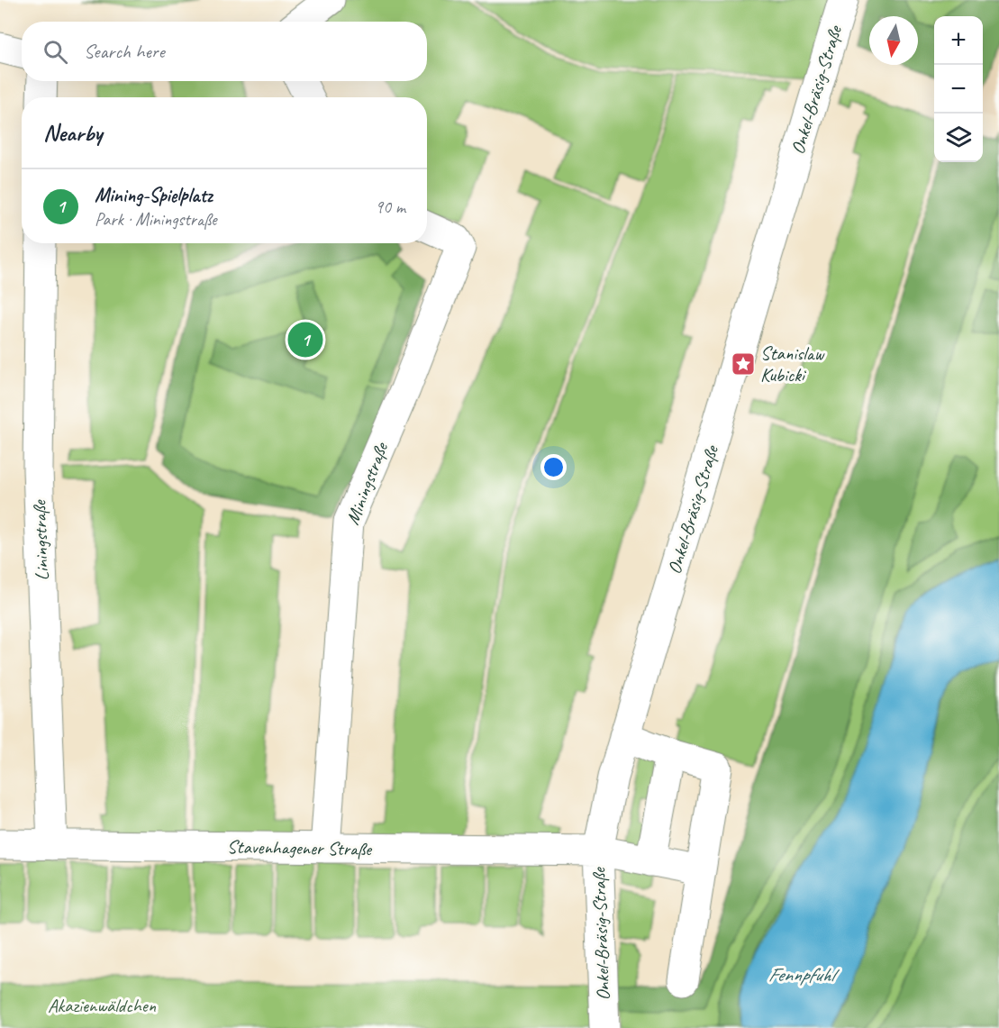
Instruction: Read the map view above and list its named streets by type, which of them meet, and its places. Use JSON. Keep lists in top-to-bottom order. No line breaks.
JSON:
{"streets":{"street":["Onkel-Bräsig-Straße","Miningstraße","Liningstraße","Stavenhagener Straße"]},"crossings":[["Onkel-Bräsig-Straße","Stavenhagener Straße"],["Miningstraße","Stavenhagener Straße"],["Liningstraße","Stavenhagener Straße"]],"water":["Fennpfuhl"],"parks":["Akazienwäldchen"],"places":{"place":["Stanislaw Kubicki"]},"north":"bottom","page":{"map_buttons":["+","−"],"search":"Search here","heading":"Nearby","list":[{"mark":"1","name":"Mining-Spielplatz","note":"Park · Miningstraße","value":"90 m"}],"pins":"1"}}
